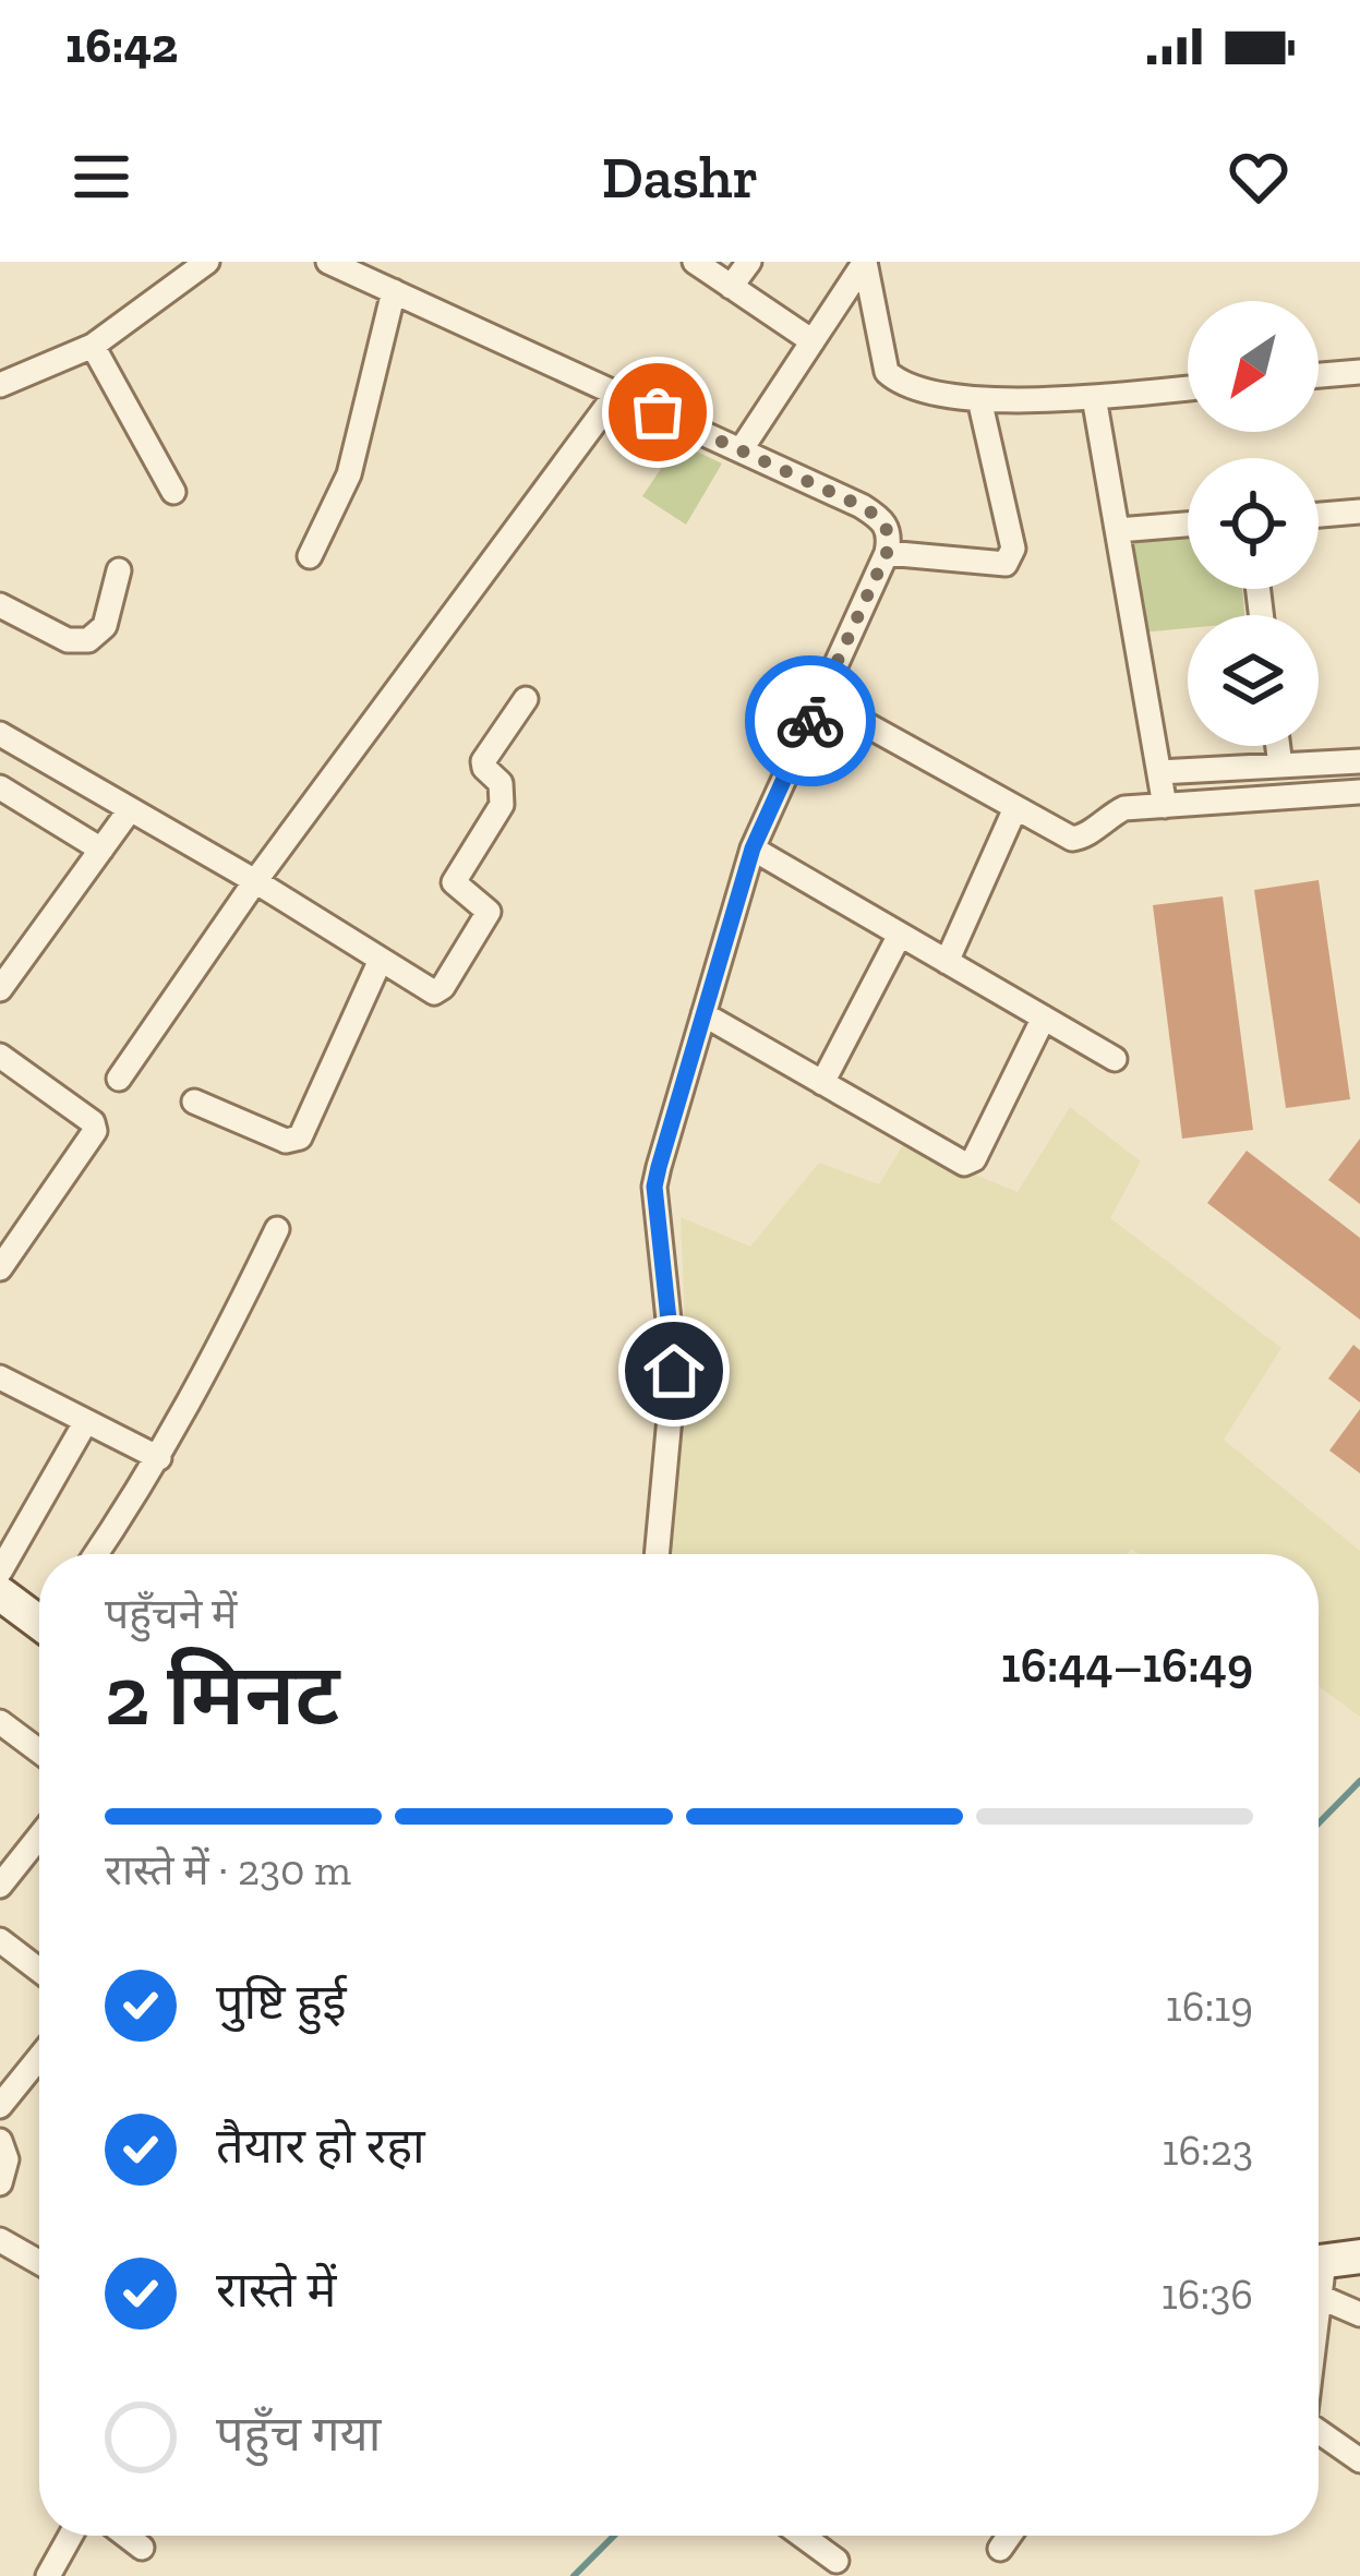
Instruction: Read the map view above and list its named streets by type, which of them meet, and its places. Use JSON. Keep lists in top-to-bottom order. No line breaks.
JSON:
{"north":"bottom left","page":{"status":"16:42","header":"Dashr","heading":["2 मिनट","पहुँचने में","16:44–16:49"],"bar":"रास्ते में · 230 m","list":[["पुष्टि हुई","16:19"],["तैयार हो रहा","16:23"],["रास्ते में","16:36"],"पहुँच गया"]}}
